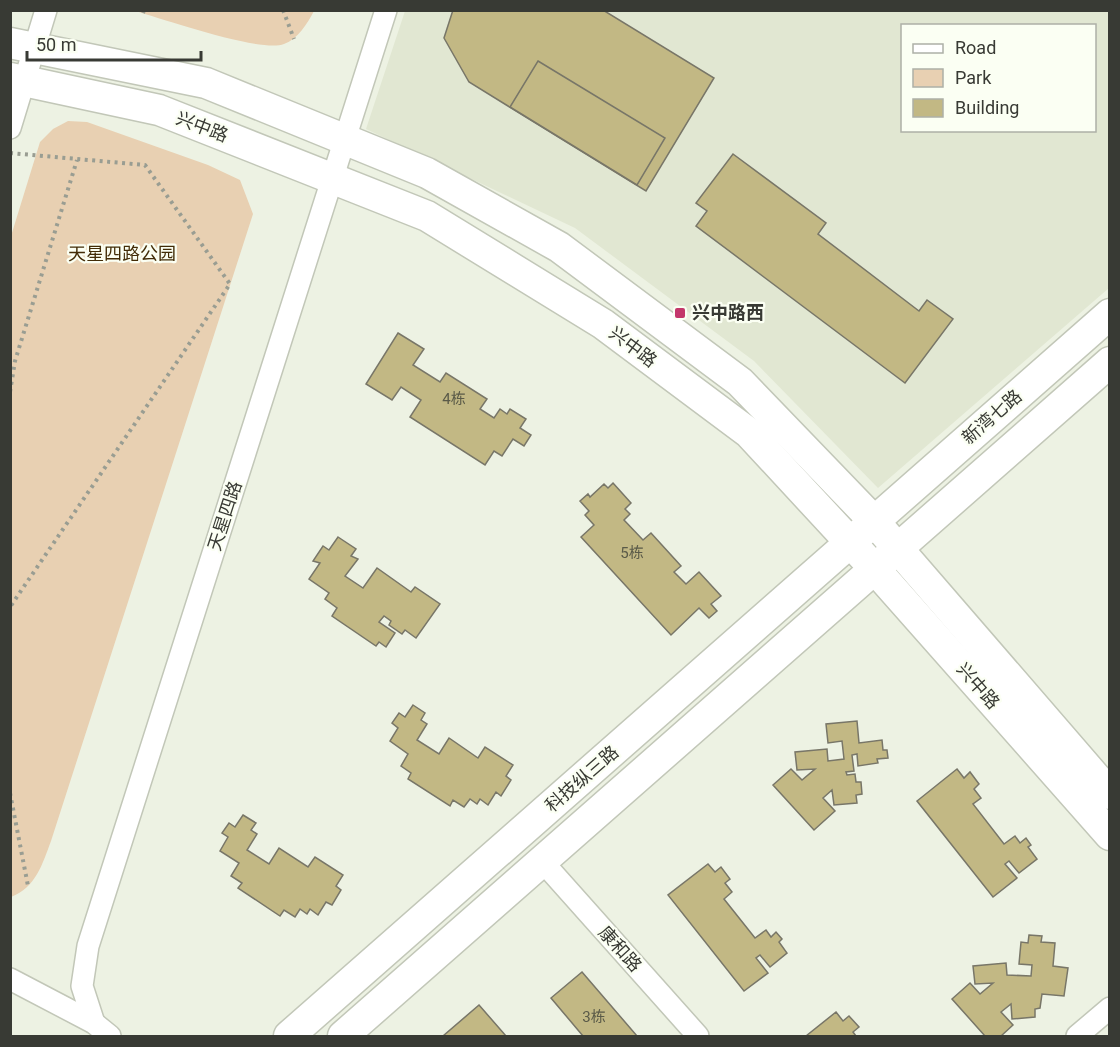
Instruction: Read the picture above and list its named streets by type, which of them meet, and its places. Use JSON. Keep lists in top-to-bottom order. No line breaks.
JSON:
{"streets":{"street":["兴中路","新湾七路","天星四路","科技纵三路","康和路"]},"crossings":[["兴中路","新湾七路"],["兴中路","天星四路"],["兴中路","科技纵三路"],["新湾七路","科技纵三路"],["科技纵三路","康和路"]],"parks":["天星四路公园"],"places":{"transit":["兴中路西"]},"house_numbers":["4栋","5栋","3栋"],"legend":["Road","Park","Building"],"scale_bar":"50 m"}
